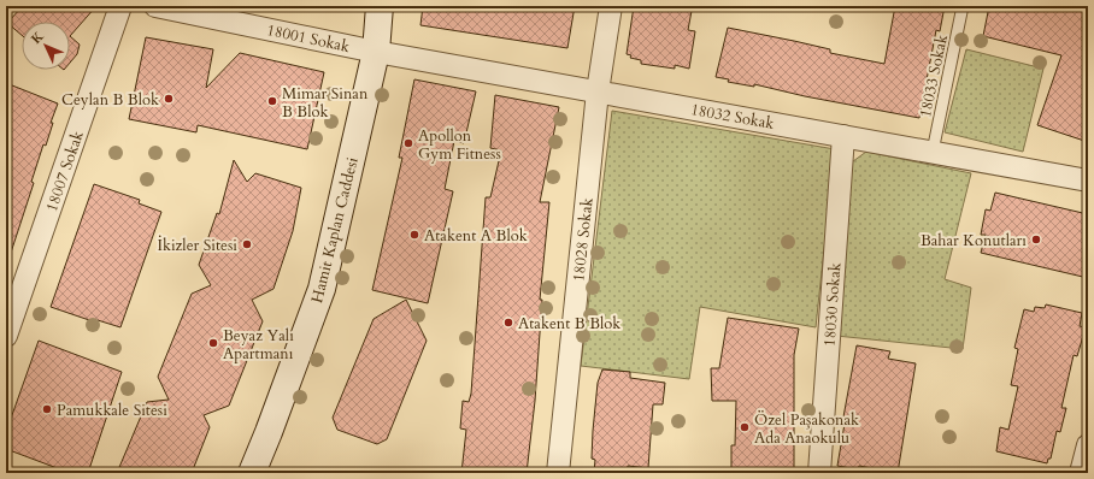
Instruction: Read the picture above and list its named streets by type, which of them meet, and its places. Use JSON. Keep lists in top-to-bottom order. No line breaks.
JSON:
{"streets":{"main road":["Hamit Kaplan Caddesi"],"street":["18001 Sokak","18032 Sokak","18007 Sokak","18028 Sokak","18030 Sokak"],"lane":["18033 Sokak"]},"crossings":[["18001 Sokak","18032 Sokak"],["18001 Sokak","Hamit Kaplan Caddesi"],["18033 Sokak","18032 Sokak"],["18032 Sokak","Hamit Kaplan Caddesi"],["18032 Sokak","18028 Sokak"],["18032 Sokak","18030 Sokak"]],"places":["Ceylan B Blok","Mimar Sinan B Blok","Apollon Gym Fitness","Atakent A Blok","Bahar Konutları","İkizler Sitesi","Atakent B Blok","Beyaz Yalı Apartmanı","Pamukkale Sitesi","Özel Paşakonak Ada Anaokulu"],"north":"top left"}
